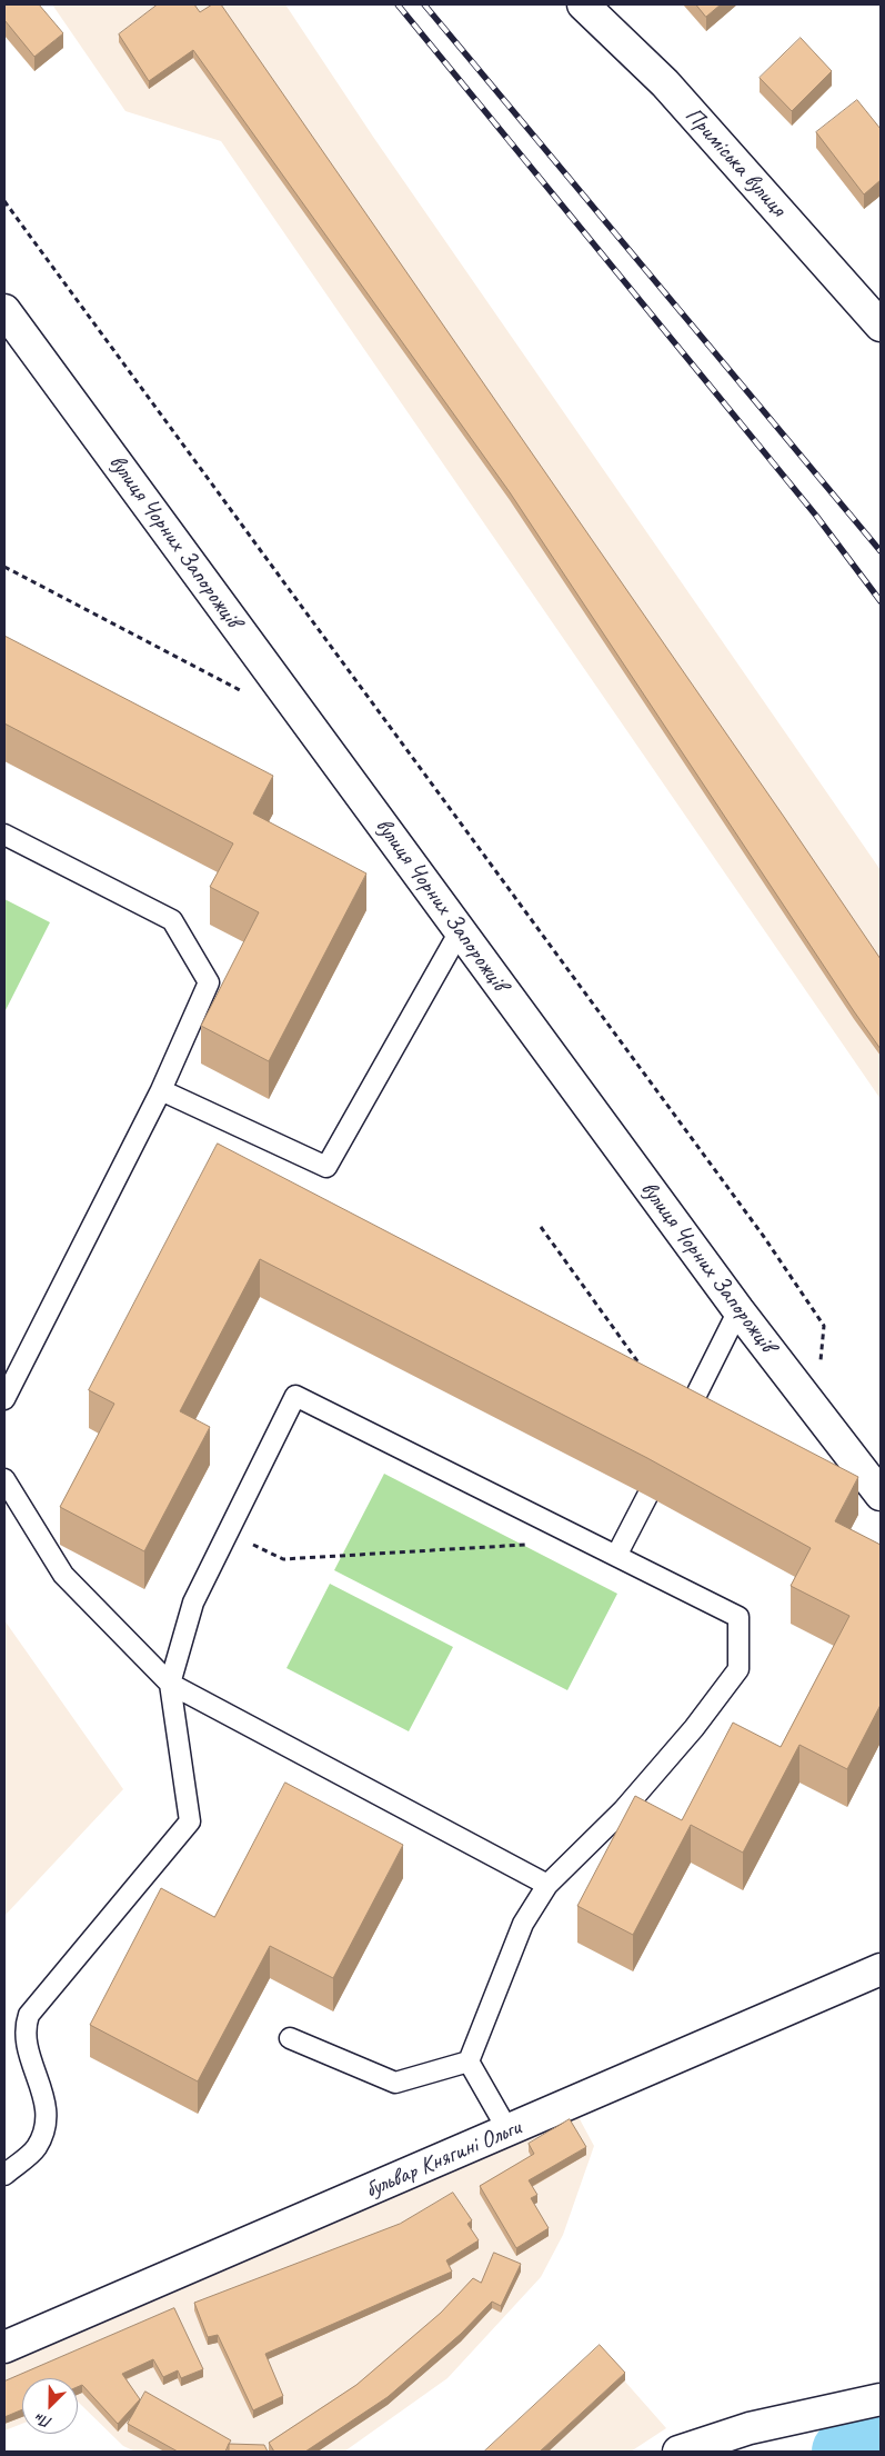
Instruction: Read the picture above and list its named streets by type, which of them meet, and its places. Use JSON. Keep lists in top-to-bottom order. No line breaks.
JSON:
{"streets":{"street":["Приміська вулиця","вулиця Чорних Запорожців","бульвар Княгині Ольги"]},"north":"bottom left"}
